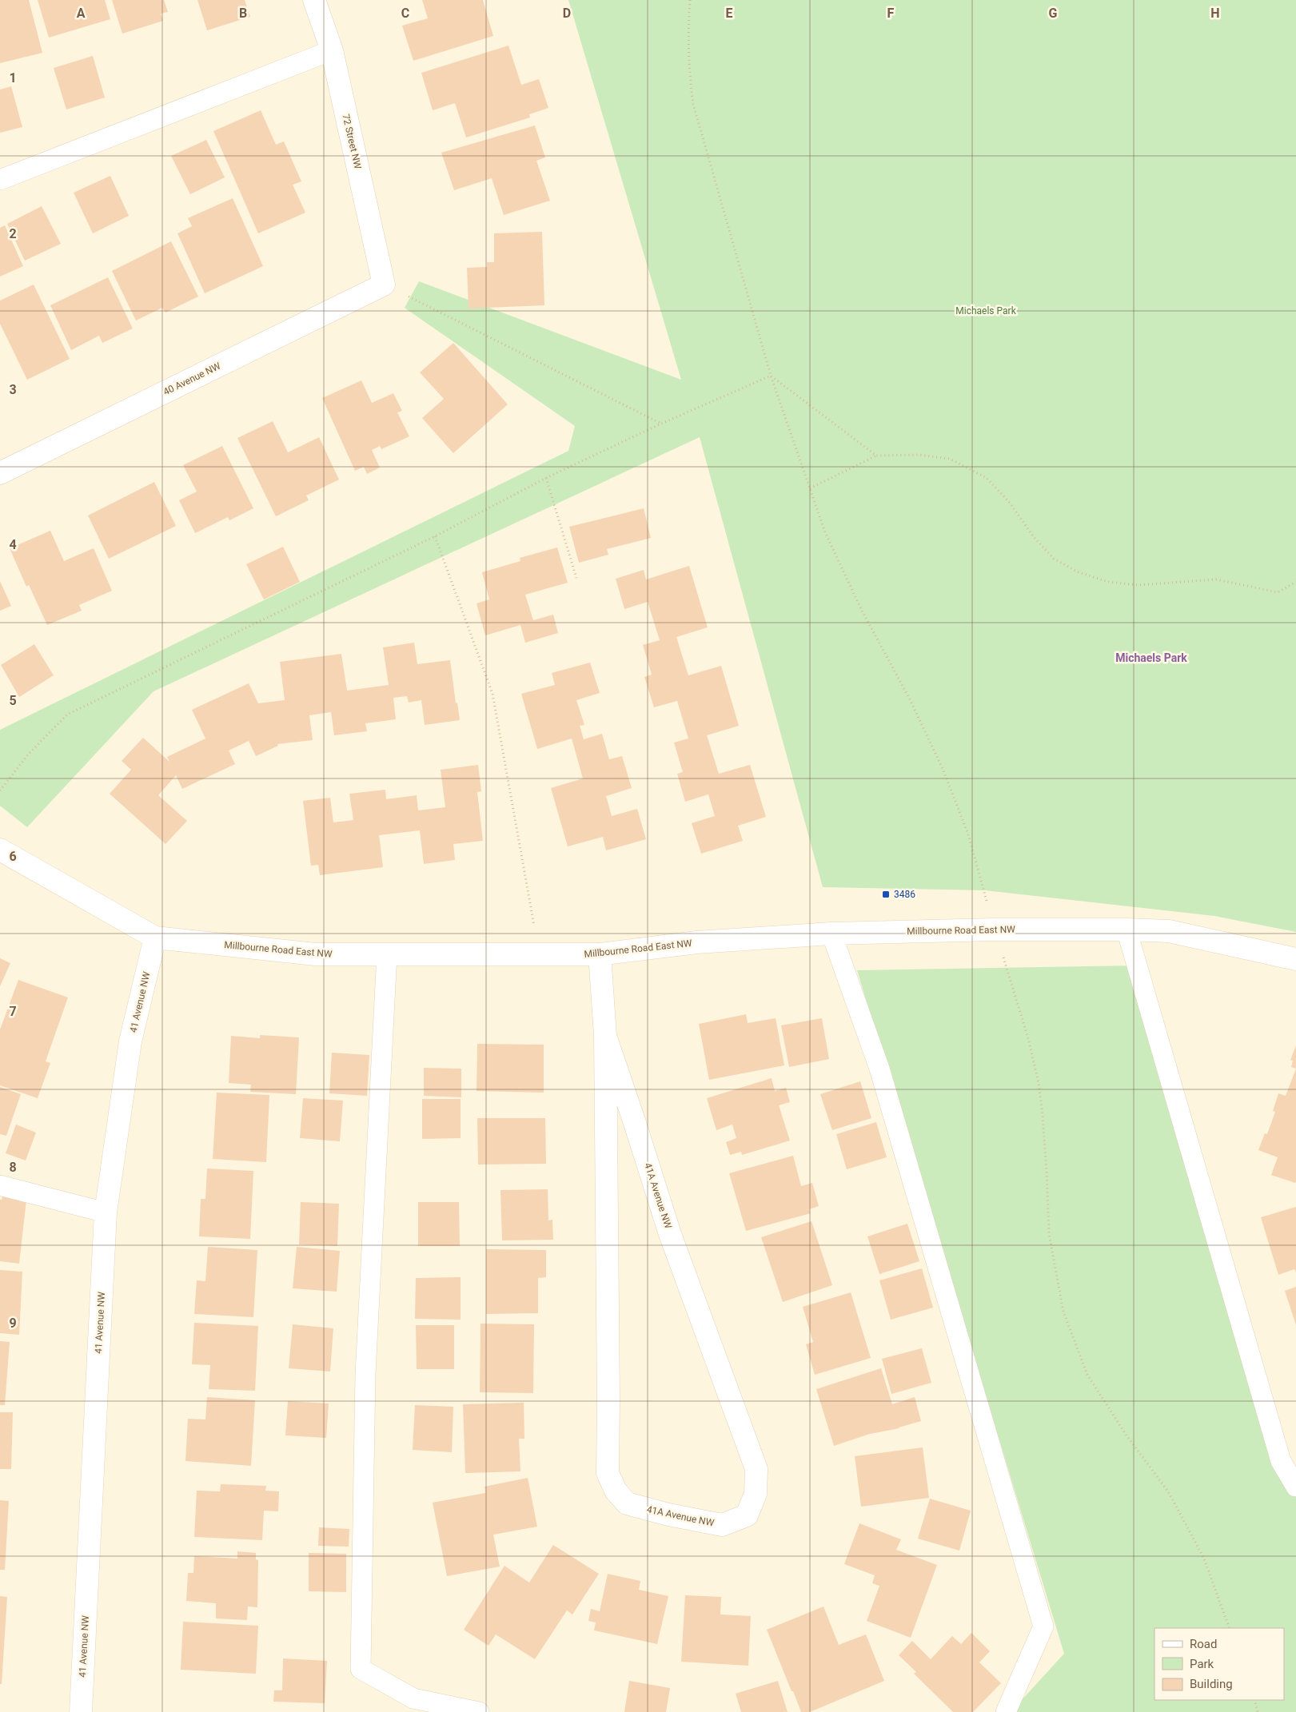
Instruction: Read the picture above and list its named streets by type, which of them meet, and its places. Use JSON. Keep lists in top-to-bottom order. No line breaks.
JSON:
{"streets":{"street":["72 Street NW","40 Avenue NW","Millbourne Road East NW","41 Avenue NW","41A Avenue NW"]},"crossings":[["72 Street NW","40 Avenue NW"],["Millbourne Road East NW","41 Avenue NW"],["Millbourne Road East NW","41A Avenue NW"]],"districts":["Michaels Park"],"parks":["Michaels Park"],"places":{"transit":["3486"]},"legend":["Road","Park","Building"],"grid":{"columns":["A","B","C","D","E","F","G","H"],"rows":["1","2","3","4","5","6","7","8","9"]}}
